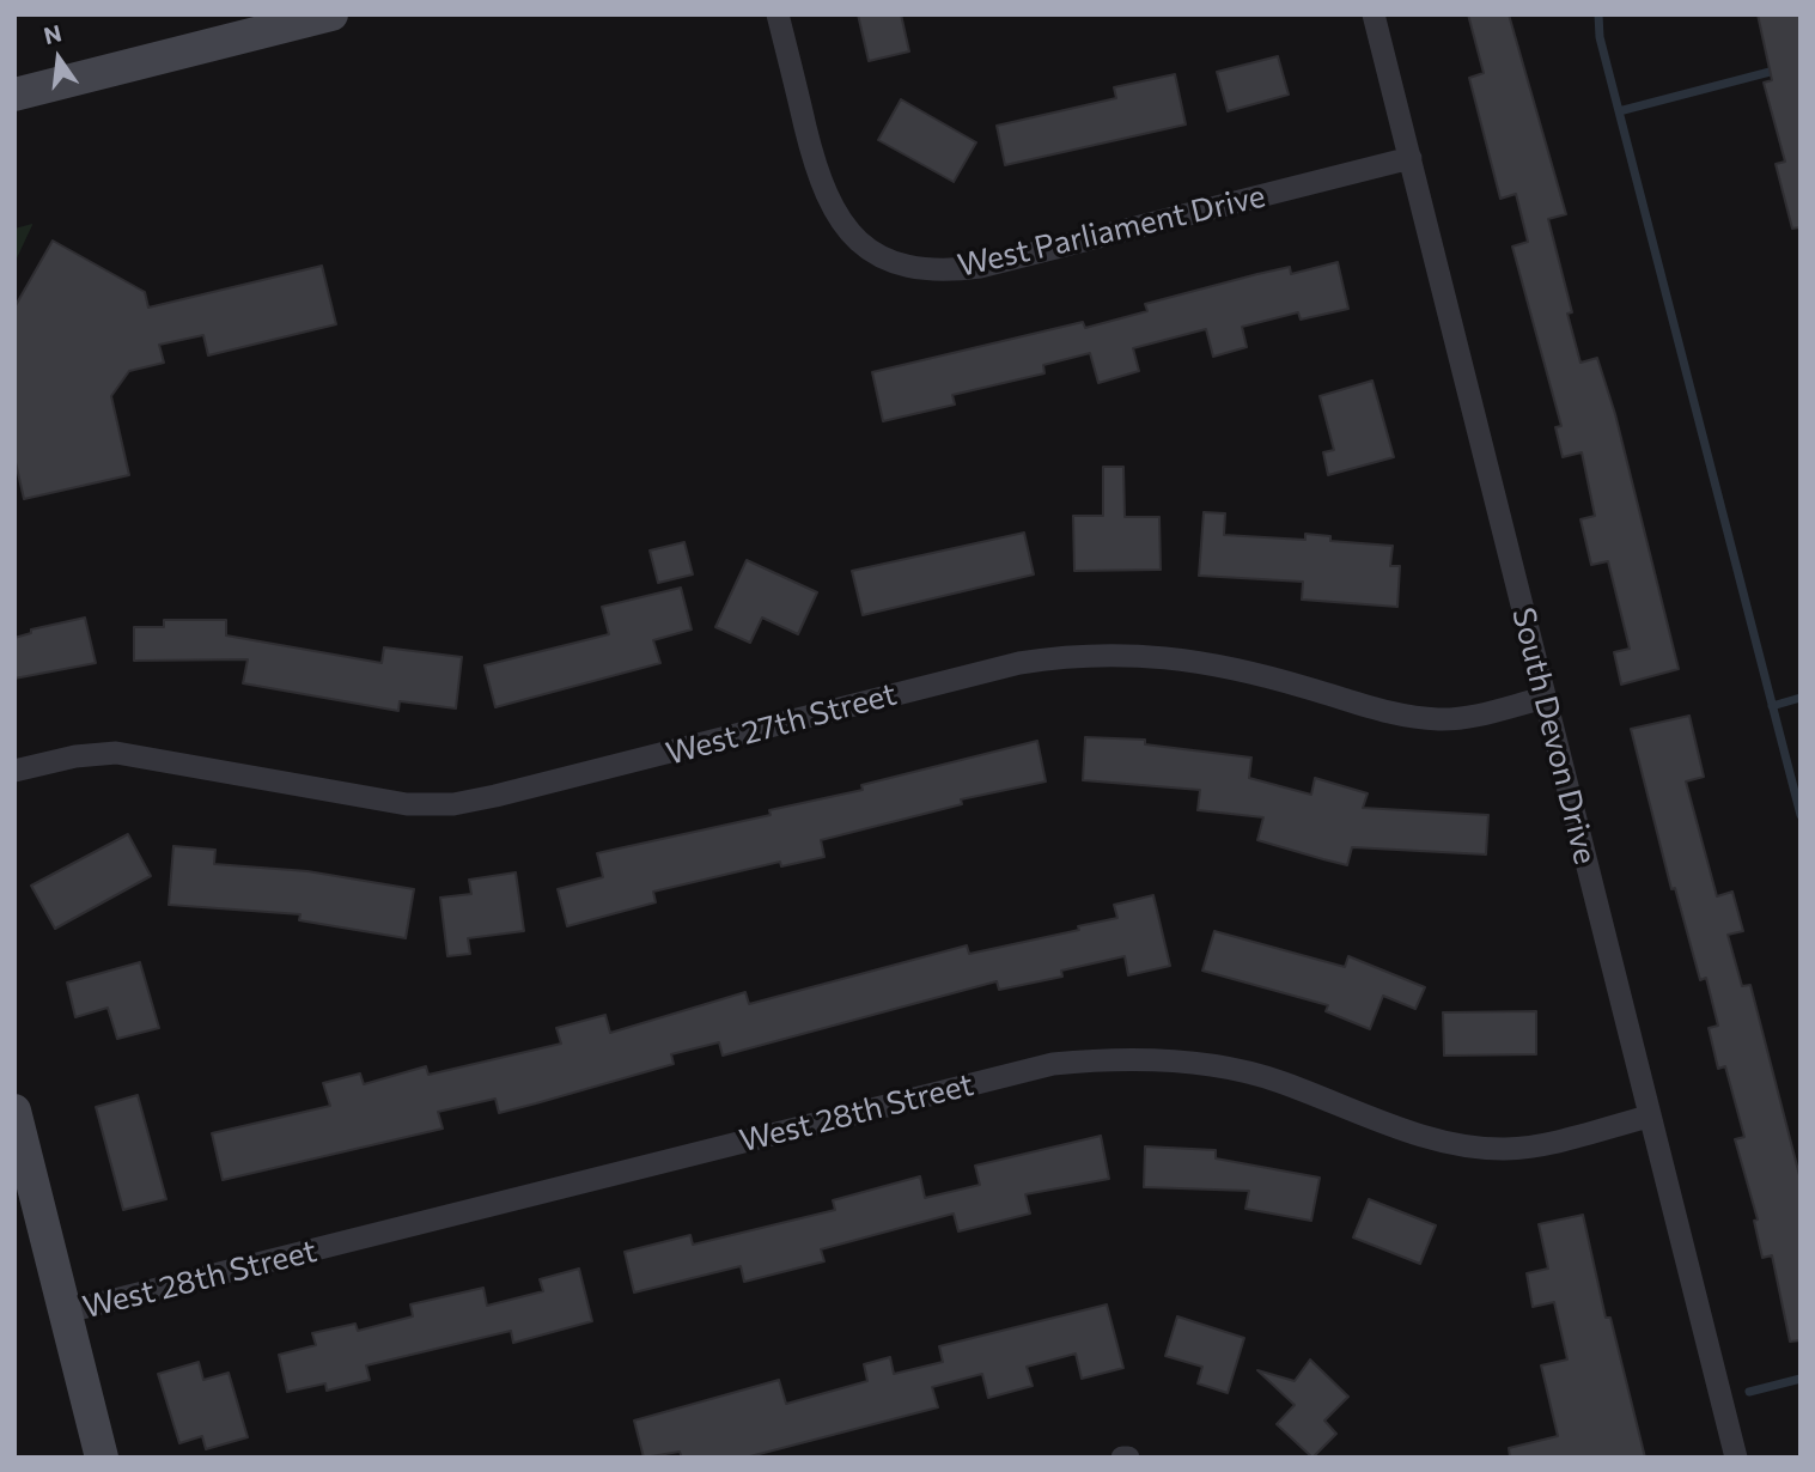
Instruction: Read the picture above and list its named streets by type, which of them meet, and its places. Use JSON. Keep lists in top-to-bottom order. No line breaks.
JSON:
{"streets":{"street":["West Parliament Drive","West 27th Street","South Devon Drive","West 28th Street"]},"crossings":[["West Parliament Drive","South Devon Drive"],["West 27th Street","South Devon Drive"],["South Devon Drive","West 28th Street"]],"north":"top"}
